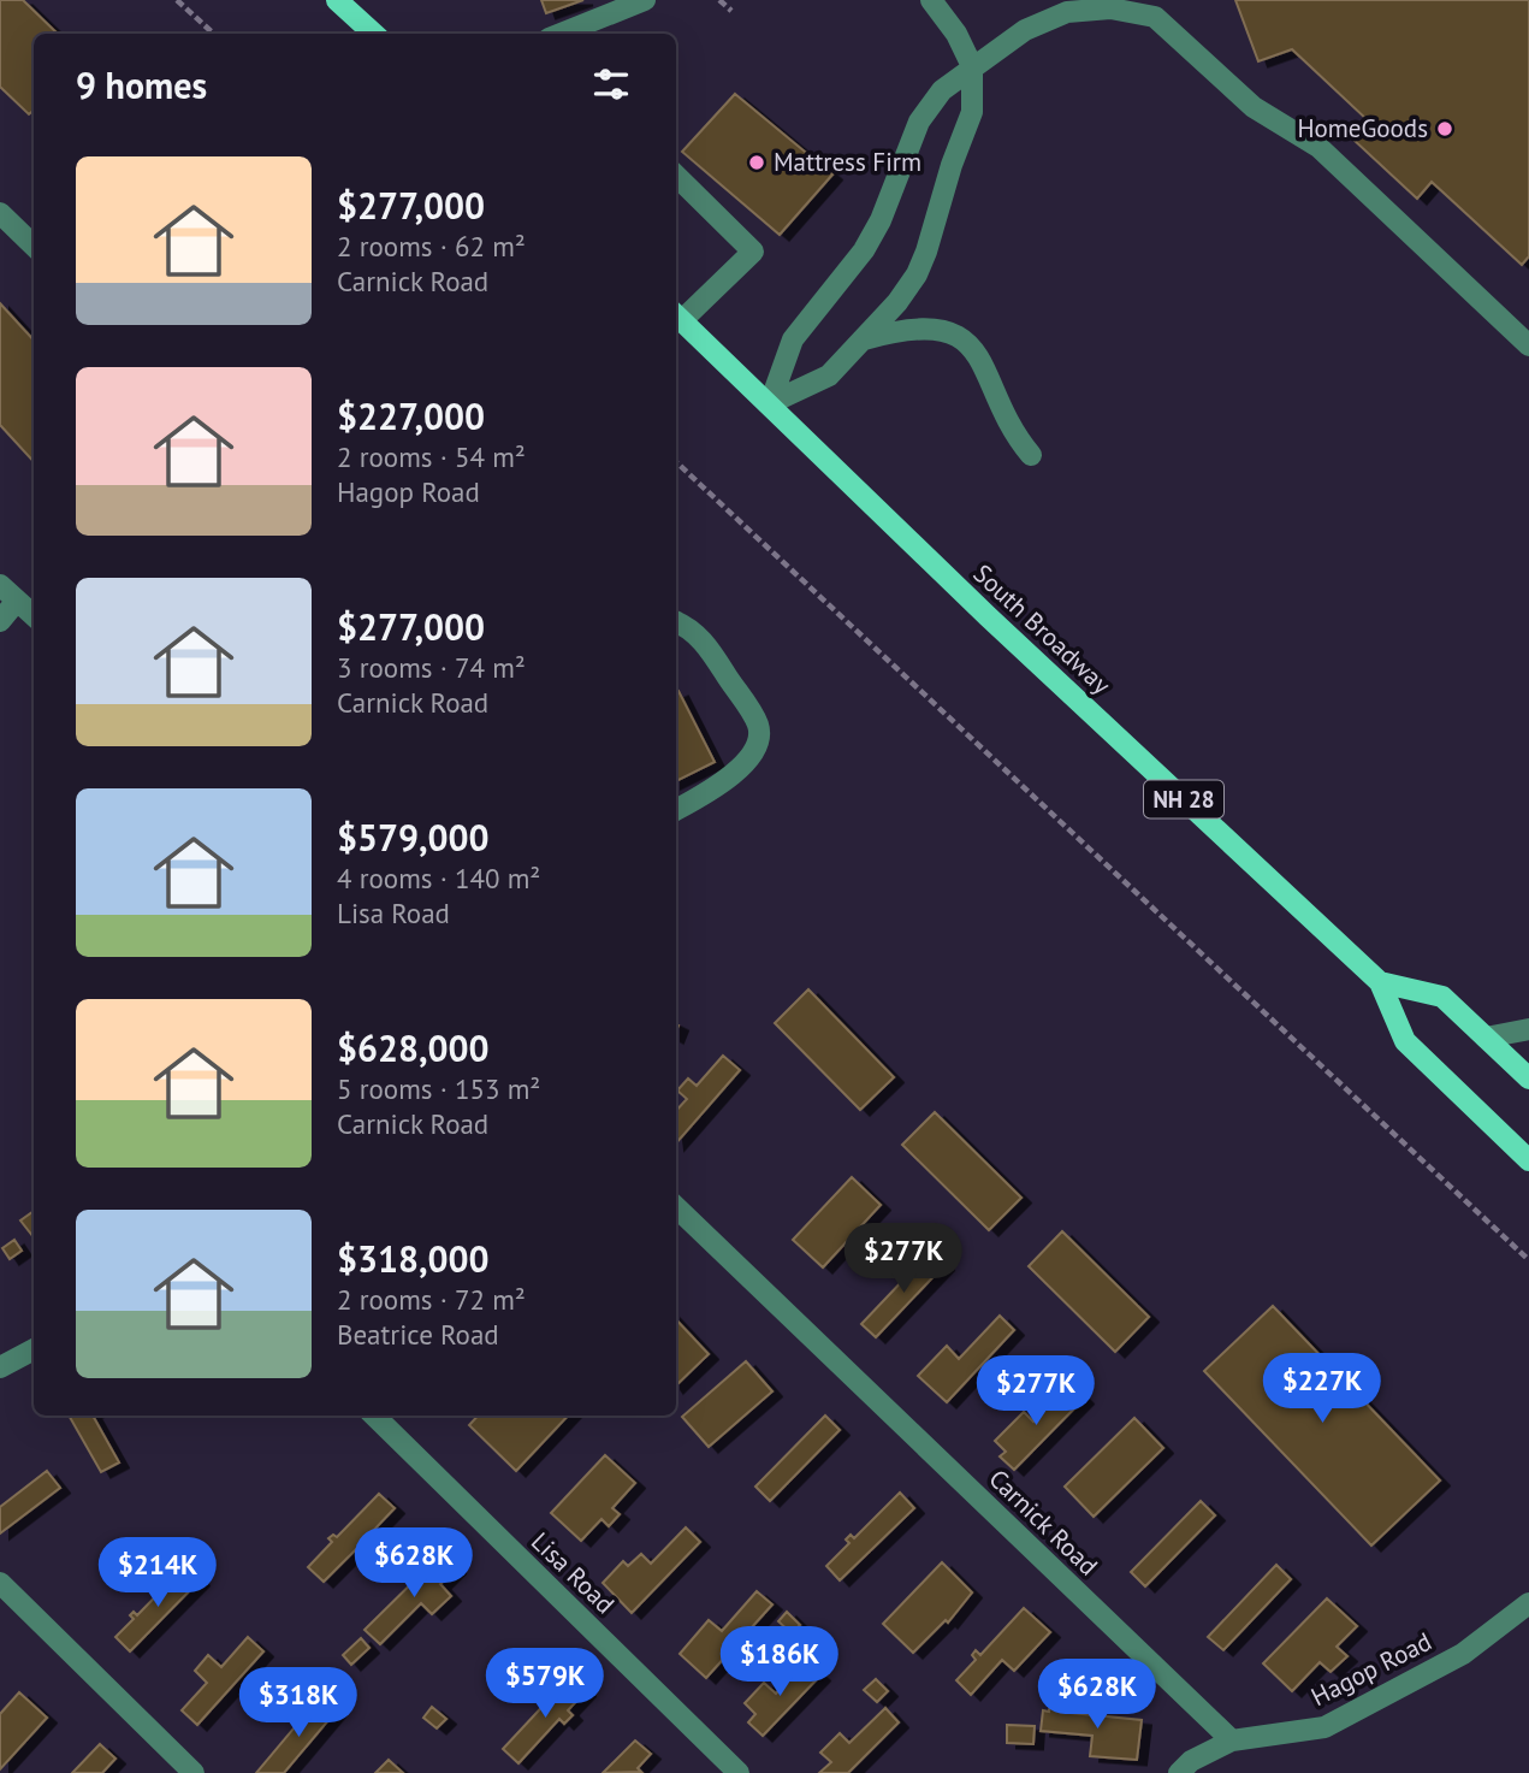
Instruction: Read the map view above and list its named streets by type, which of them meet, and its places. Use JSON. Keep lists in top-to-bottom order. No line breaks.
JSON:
{"streets":{"main road":["South Broadway","NH 28"],"street":["Carnick Road","Lisa Road","Hagop Road"]},"crossings":[["Carnick Road","Hagop Road"]],"places":["HomeGoods","Mattress Firm"],"page":{"heading":"9 homes","list":[{"name":"$277,000","note":"2 rooms · 62 m² · Carnick Road"},{"name":"$227,000","note":"2 rooms · 54 m² · Hagop Road"},{"name":"$277,000","note":"3 rooms · 74 m² · Carnick Road"},{"name":"$579,000","note":"4 rooms · 140 m² · Lisa Road"},{"name":"$628,000","note":"5 rooms · 153 m² · Carnick Road"},{"name":"$318,000","note":"2 rooms · 72 m² · Beatrice Road"}],"price":["$277K","$227K","$277K","$628K","$214K","$186K","$579K","$628K","$318K"]}}
